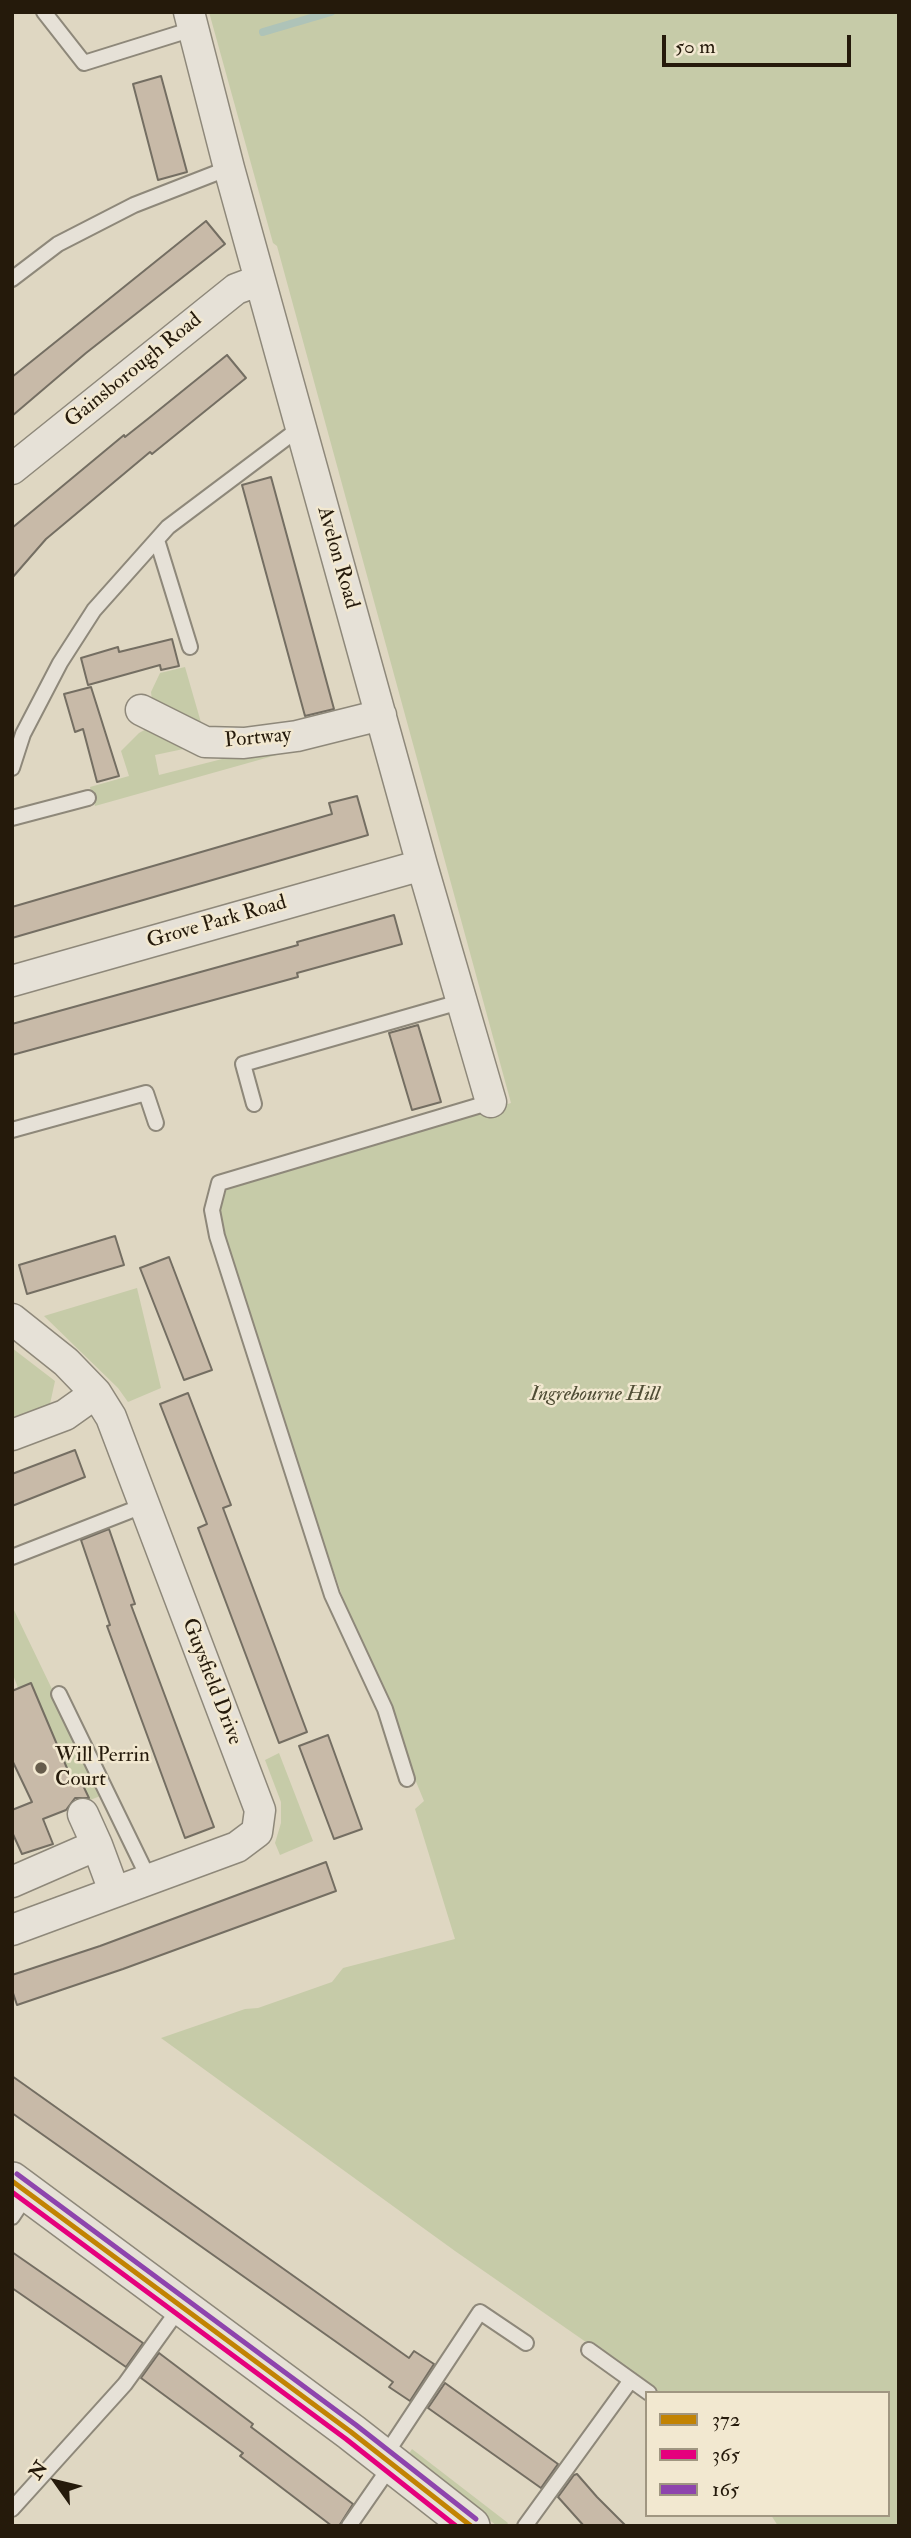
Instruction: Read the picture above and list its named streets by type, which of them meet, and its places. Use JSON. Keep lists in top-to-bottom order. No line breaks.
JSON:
{"streets":{"street":["Gainsborough Road","Avelon Road","Portway","Grove Park Road","Guysfield Drive"]},"crossings":[["Gainsborough Road","Avelon Road"],["Avelon Road","Portway"],["Avelon Road","Grove Park Road"]],"parks":["Ingrebourne Hill"],"places":["Will Perrin Court"],"lines":["transit line 165","transit line 372","transit line 365"],"legend":["372","365","165"],"scale_bar":"50 m","north":"top left"}
